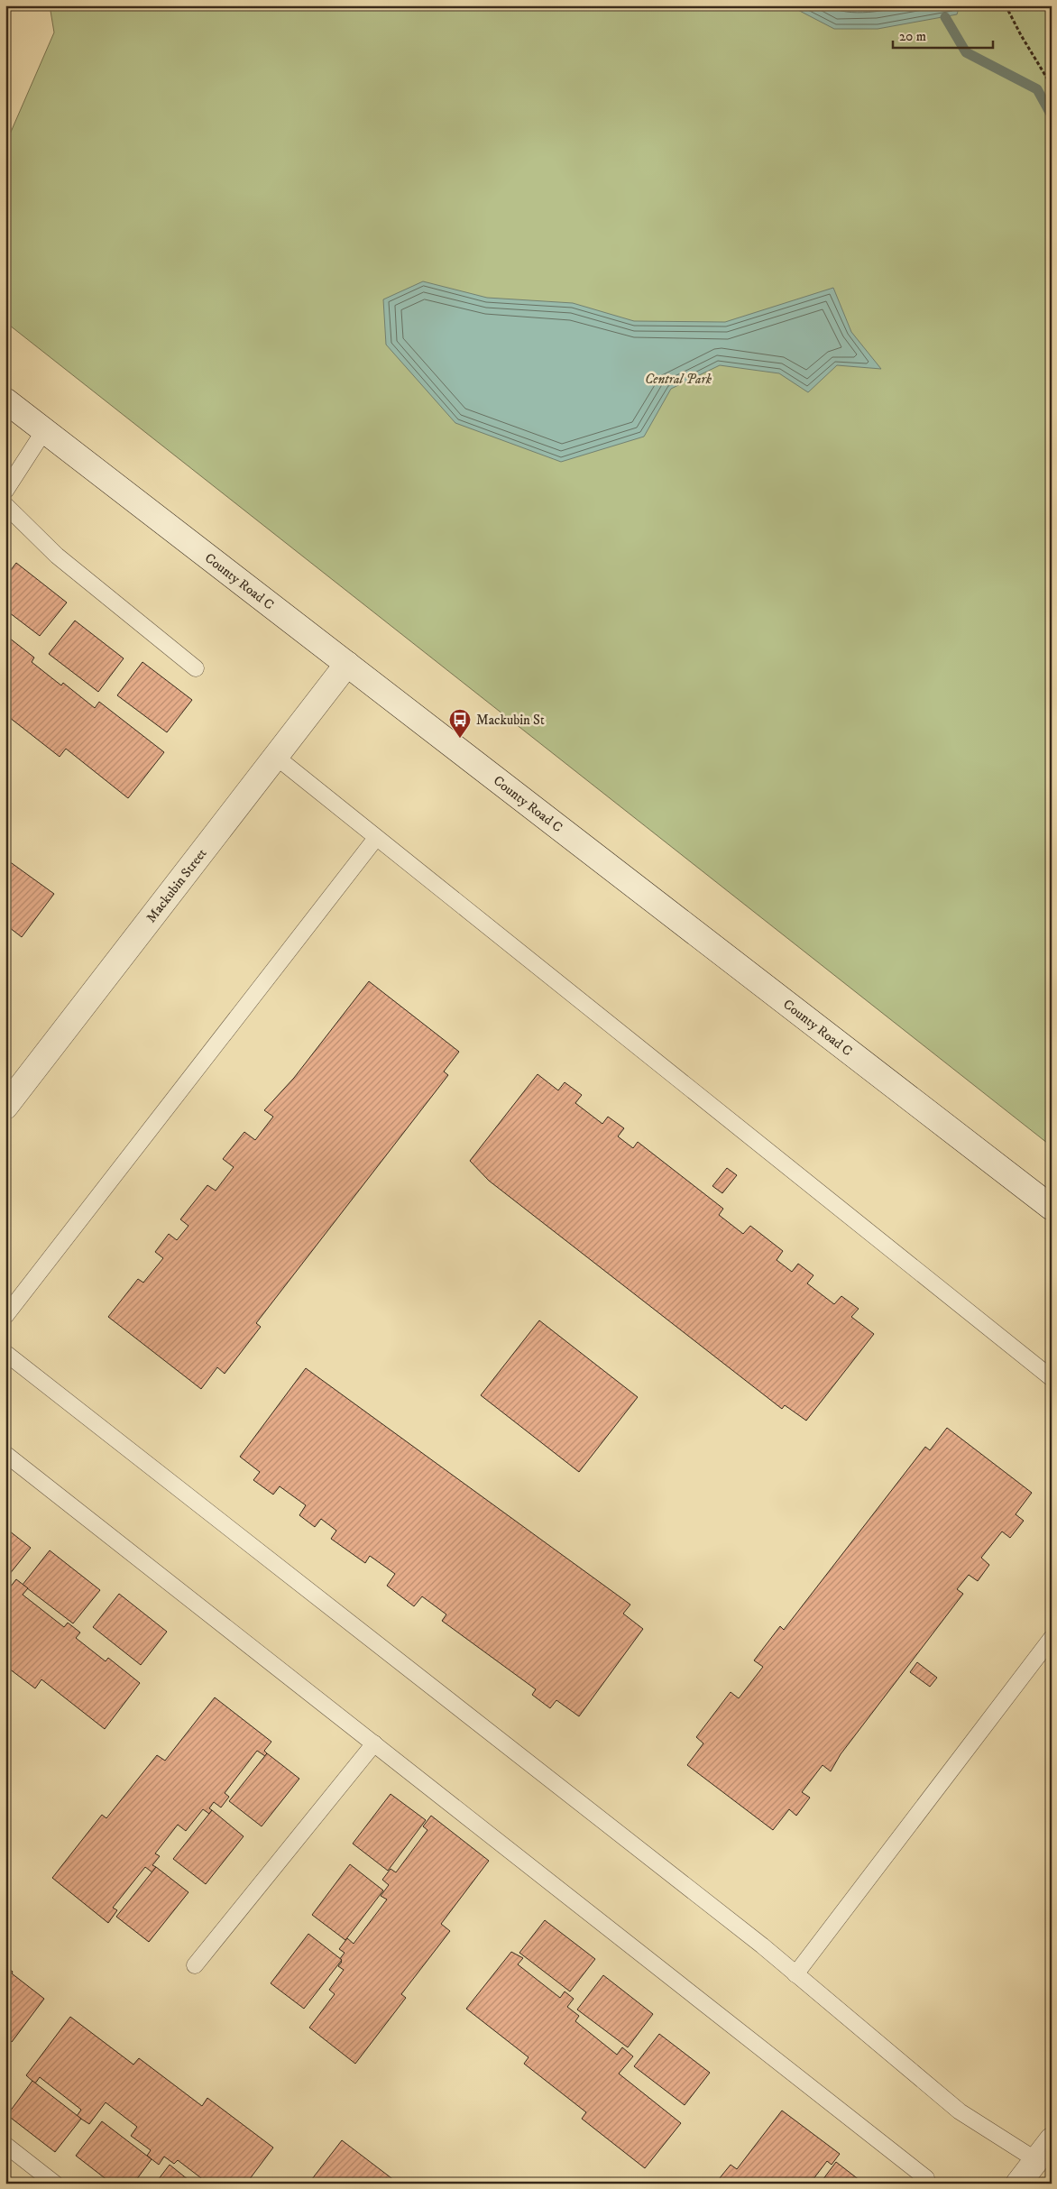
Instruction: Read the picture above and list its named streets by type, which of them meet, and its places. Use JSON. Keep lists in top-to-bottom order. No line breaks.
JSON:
{"streets":{"main road":["County Road C","Mackubin Street"]},"crossings":[["County Road C","Mackubin Street"]],"parks":["Central Park"],"places":{"bus stop":["Mackubin St"]},"scale_bar":"20 m"}
